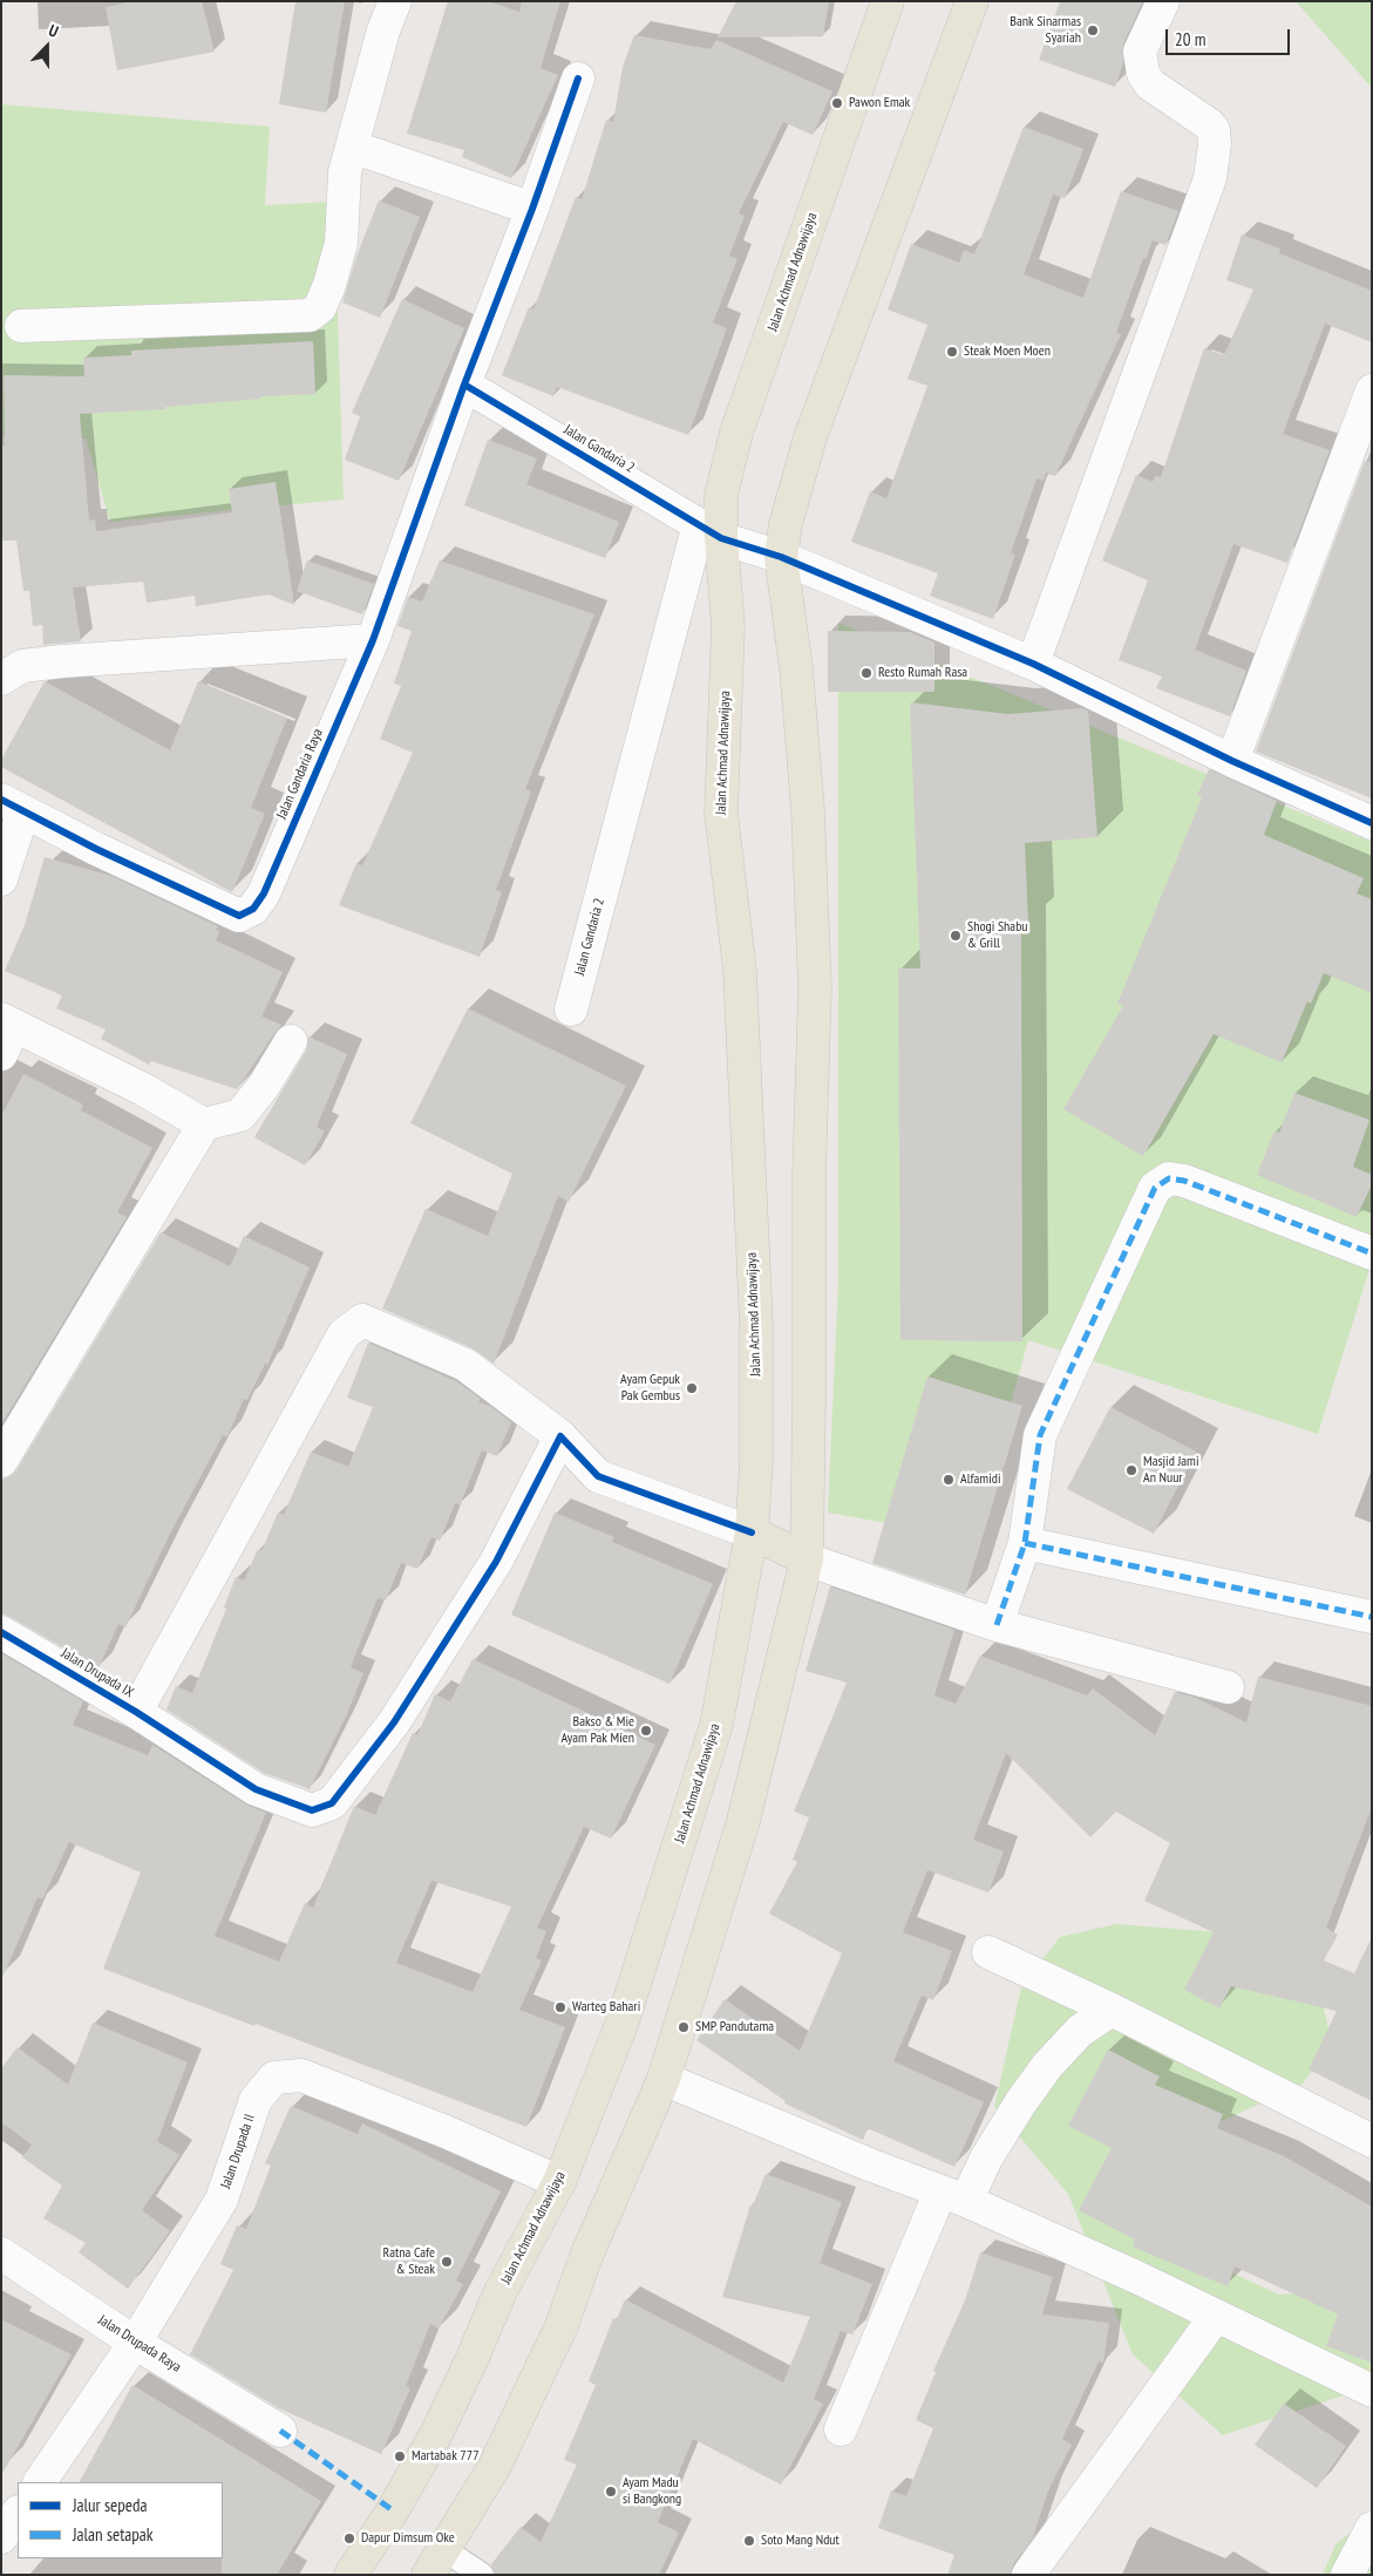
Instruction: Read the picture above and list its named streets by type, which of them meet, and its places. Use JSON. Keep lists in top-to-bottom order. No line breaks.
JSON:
{"streets":{"main road":["Jalan Achmad Adnawijaya"],"street":["Jalan Gandaria 2","Jalan Gandaria Raya","Jalan Drupada IX","Jalan Drupada II","Jalan Drupada Raya"]},"crossings":[["Jalan Achmad Adnawijaya","Jalan Gandaria 2"],["Jalan Achmad Adnawijaya","Jalan Drupada II"],["Jalan Gandaria 2","Jalan Gandaria Raya"],["Jalan Drupada II","Jalan Drupada Raya"]],"places":["Bank Sinarmas Syariah","Pawon Emak","Steak Moen Moen","Resto Rumah Rasa","Shogi Shabu & Grill","Ayam Gepuk Pak Gembus","Masjid Jami An Nuur","Alfamidi","Bakso & Mie Ayam Pak Mien","Warteg Bahari","SMP Pandutama","Ratna Cafe & Steak","Martabak 777","Ayam Madu si Bangkong","Dapur Dimsum Oke","Soto Mang Ndut"],"legend":["Jalur sepeda","Jalan setapak"],"scale_bar":"20 m","north":"top"}
